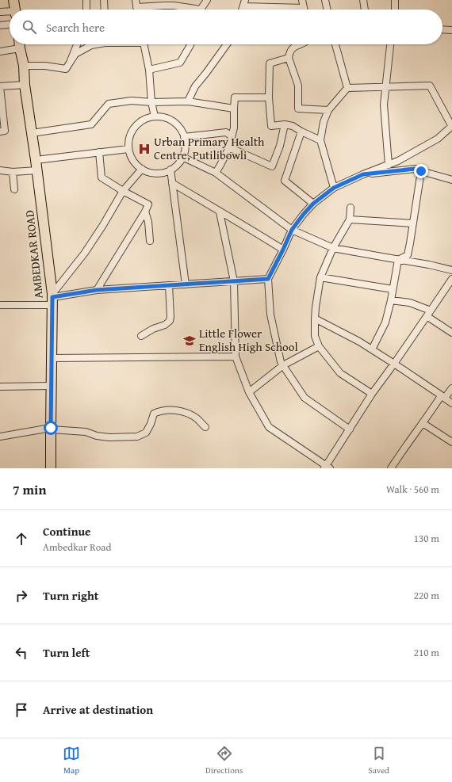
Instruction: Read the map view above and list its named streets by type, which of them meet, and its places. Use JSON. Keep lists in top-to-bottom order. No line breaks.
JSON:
{"streets":{"main road":["AMBEDKAR ROAD"]},"places":{"hospital":["Urban Primary Health Centre, Putilibowli"],"school or university":["Little Flower English High School"]},"page":{"search":"Search here","heading":["7 min","Walk · 560 m"],"list":[["Continue","Ambedkar Road","130 m"],["Turn right","220 m"],["Turn left","210 m"],"Arrive at destination"],"nav":["Map","Directions","Saved"]}}
